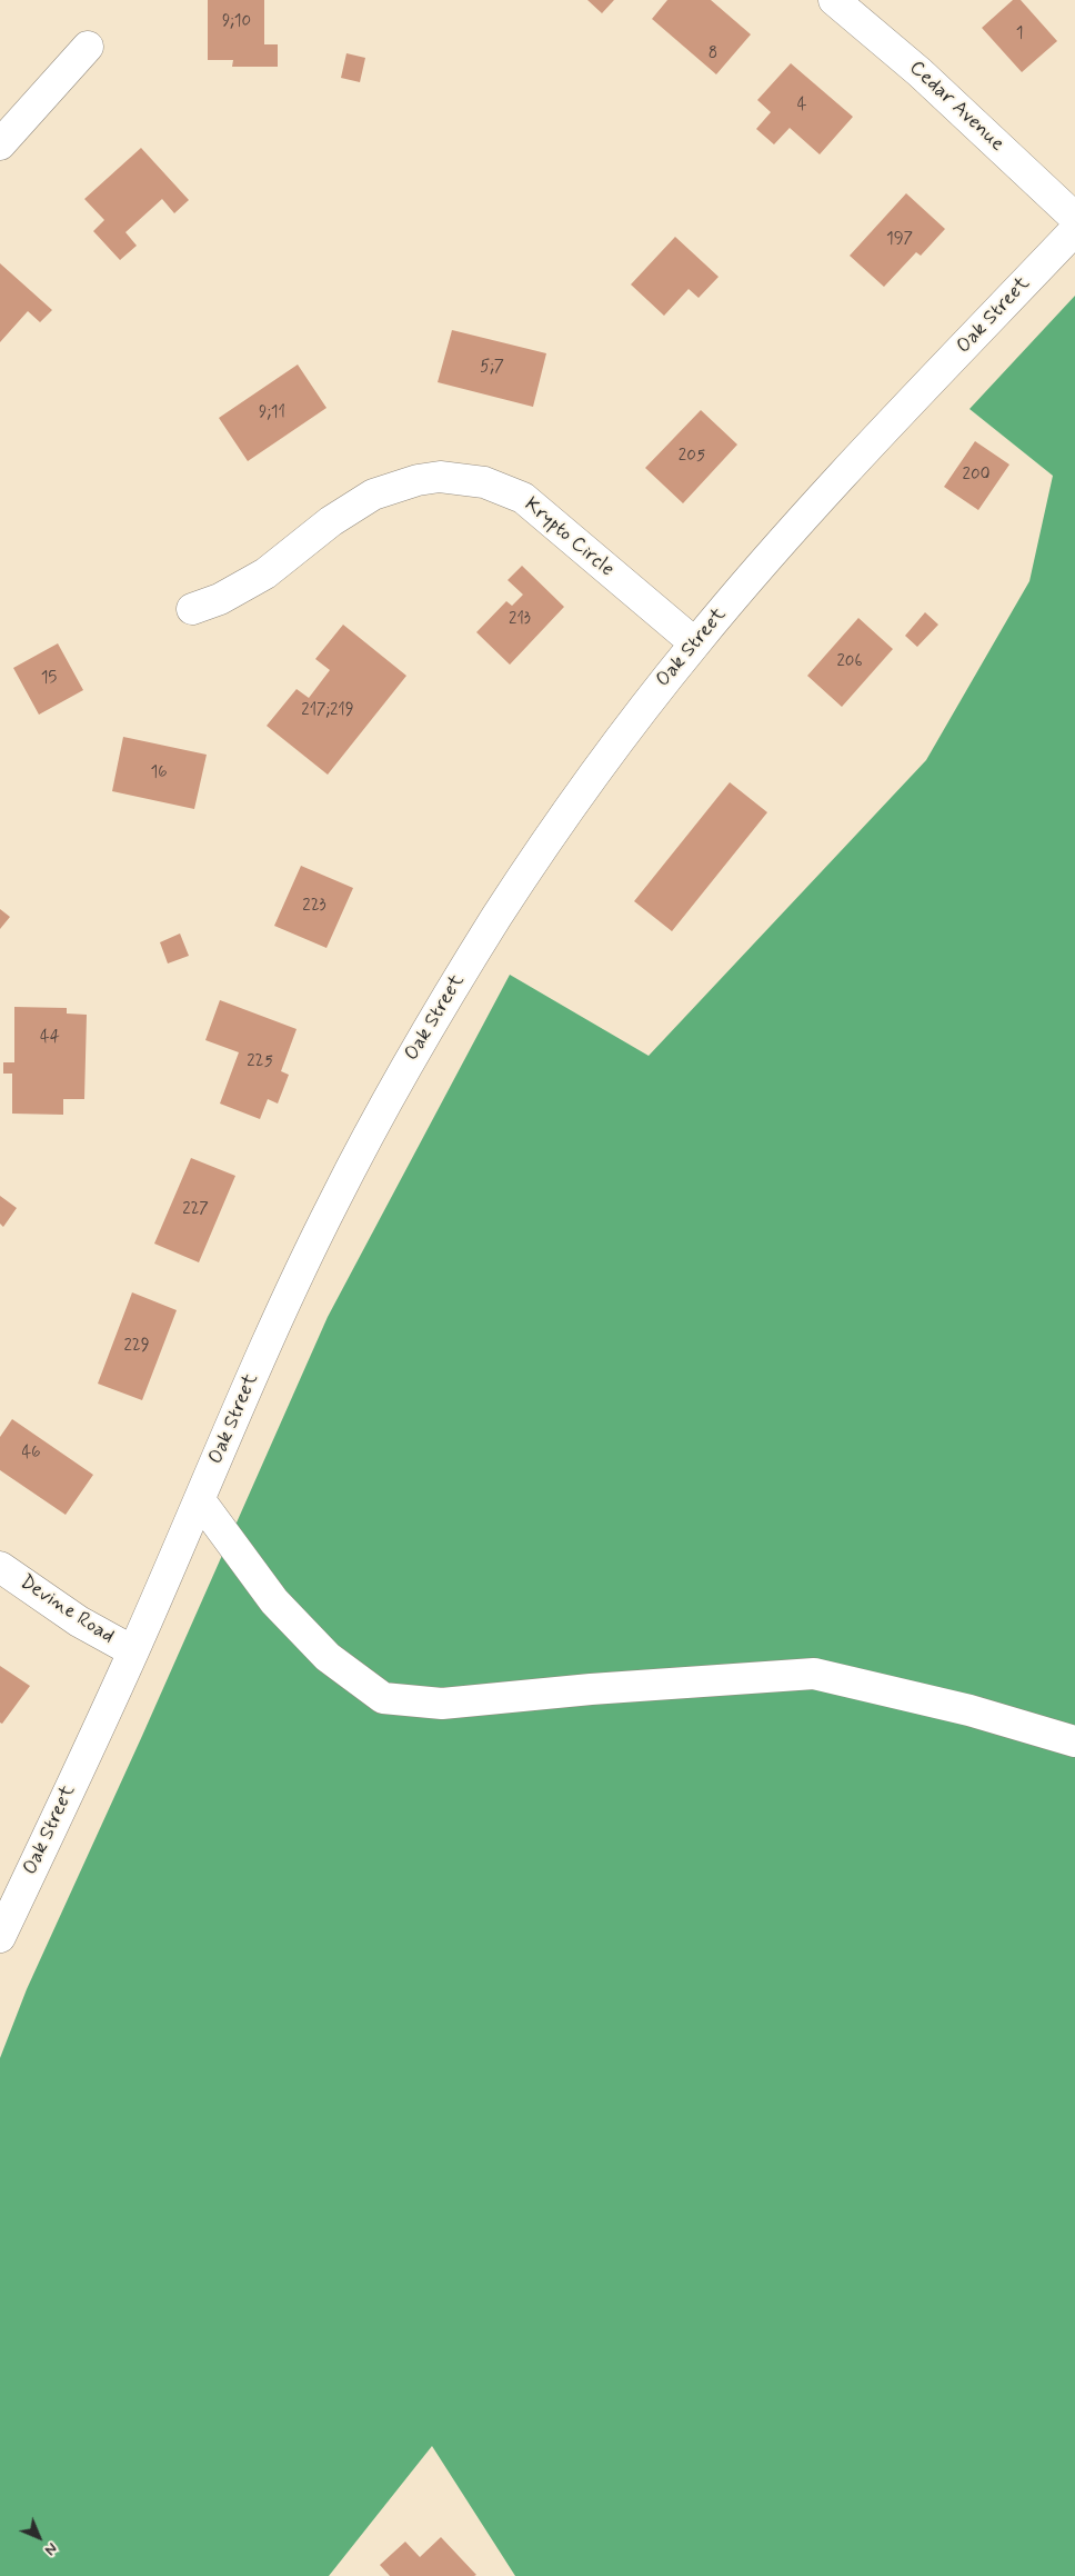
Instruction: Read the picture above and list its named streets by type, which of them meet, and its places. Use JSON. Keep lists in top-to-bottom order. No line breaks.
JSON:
{"streets":{"street":["Cedar Avenue","Oak Street","Krypto Circle","Devine Road"]},"crossings":[["Oak Street","Krypto Circle"],["Oak Street","Devine Road"]],"house_numbers":["9;10","1","8","4","197","5;7","9;11","205","200","213","206","15","217;219","16","223","44","225","227","229","46"],"north":"bottom right"}
